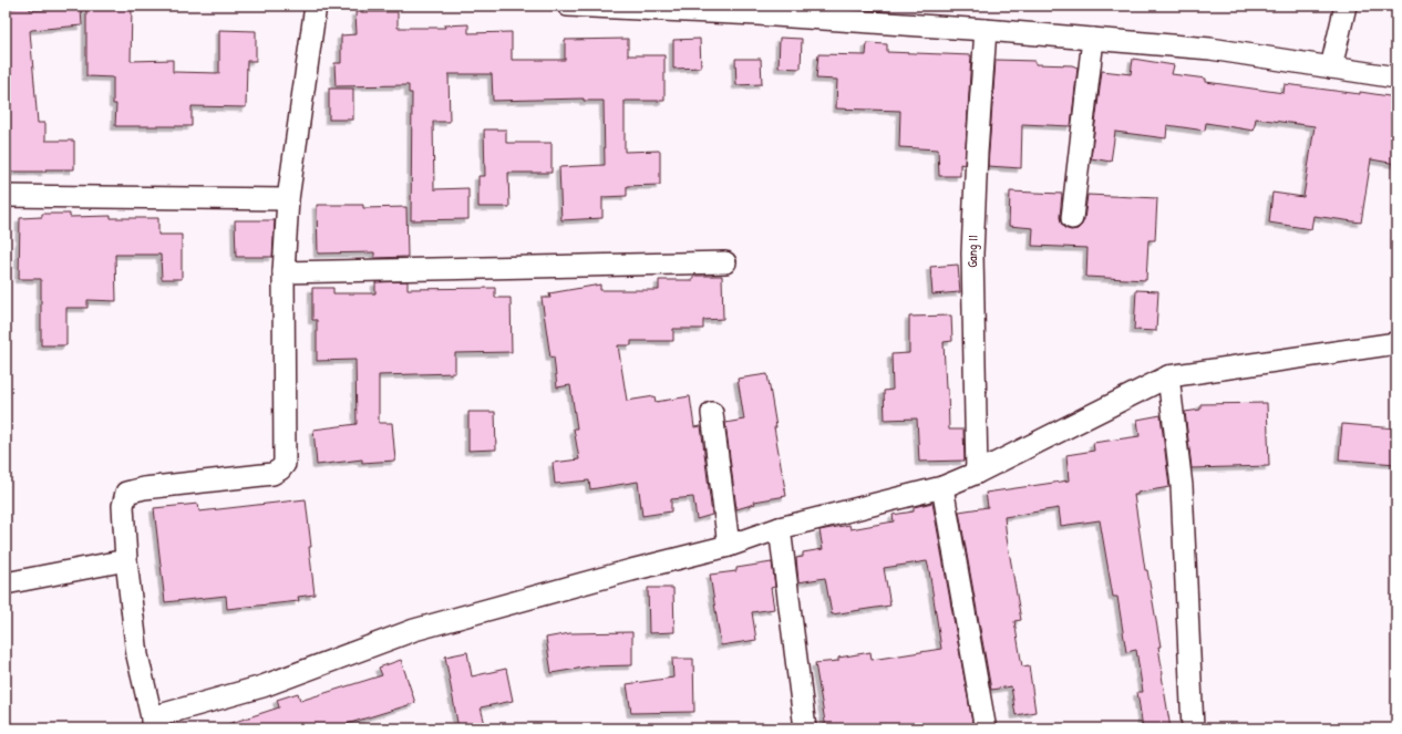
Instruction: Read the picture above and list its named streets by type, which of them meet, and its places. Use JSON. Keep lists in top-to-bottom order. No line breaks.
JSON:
{"streets":{"street":["Gang II"]}}
